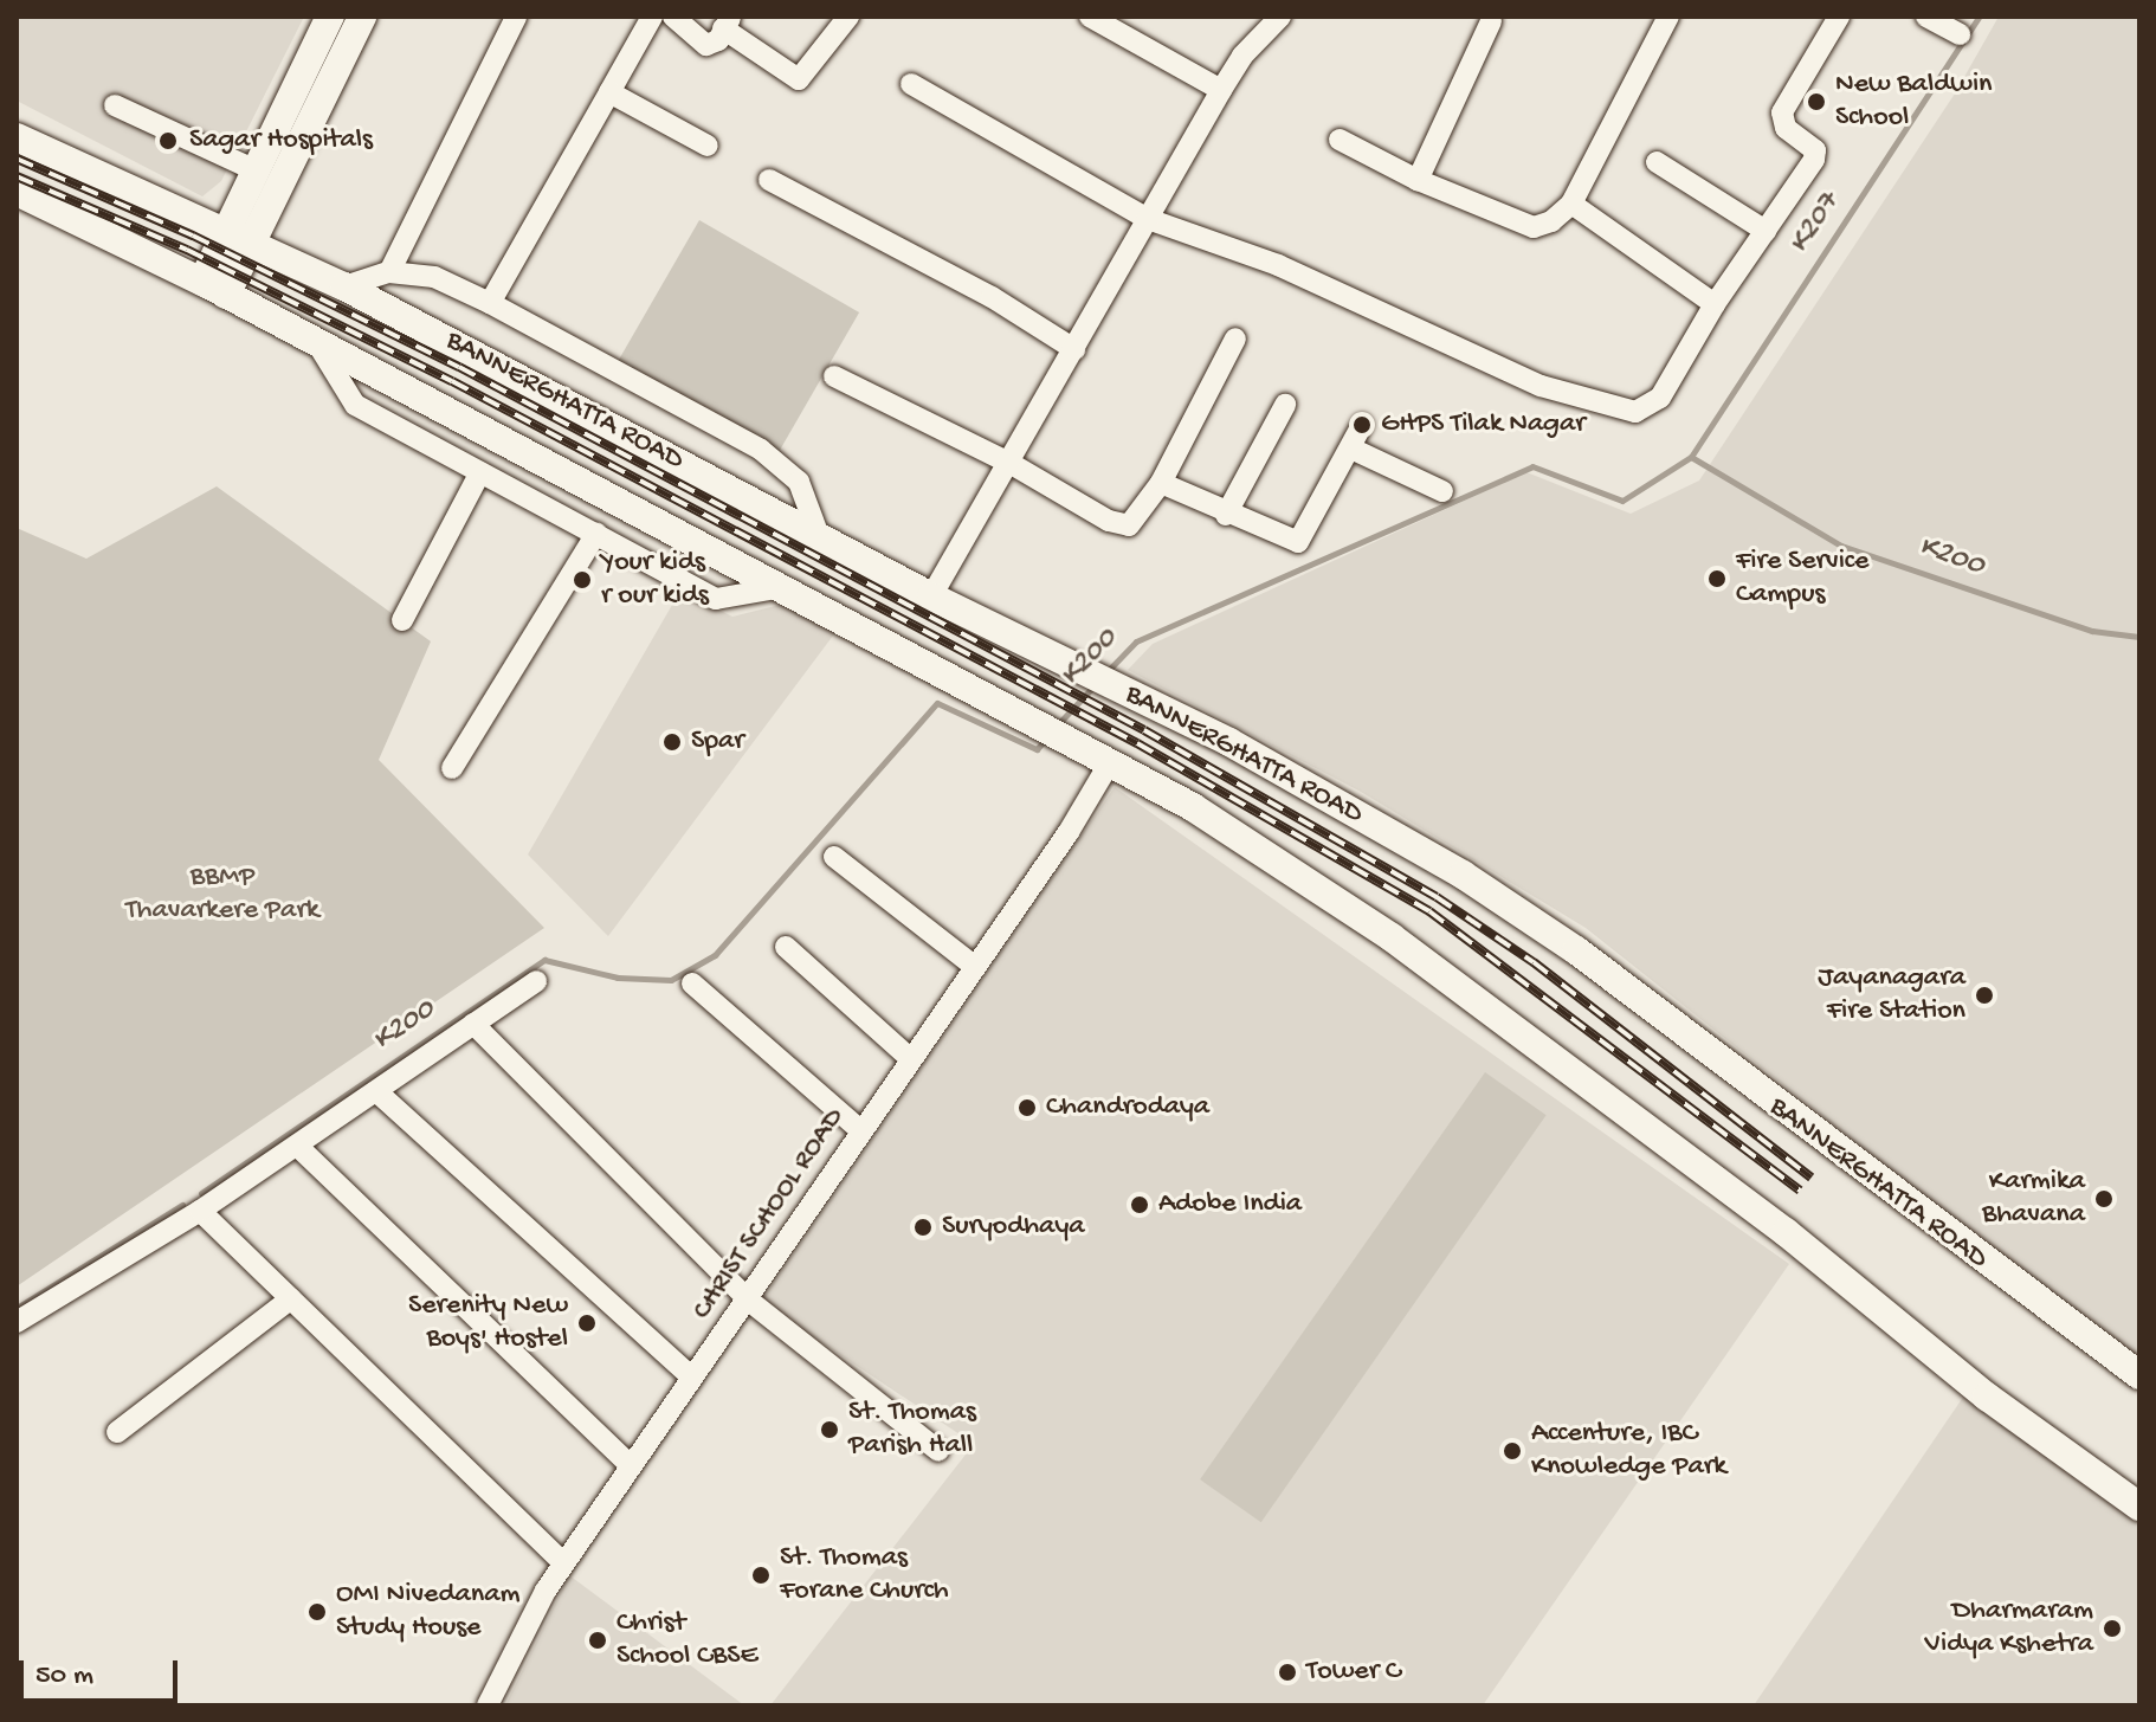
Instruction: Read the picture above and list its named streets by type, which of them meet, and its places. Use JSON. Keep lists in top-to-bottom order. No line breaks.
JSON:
{"streets":{"main road":["BANNERGHATTA ROAD"],"street":["CHRIST SCHOOL ROAD"]},"water":["K207","K200"],"parks":["BBMP Thavarkere Park"],"places":["New Baldwin School","Sagar Hospitals","GHPS Tilak Nagar","Fire Service Campus","Your kids r our kids","Spar","Jayanagara Fire Station","Chandrodaya","Karmika Bhavana","Adobe India","Suryodhaya","Serenity New Boys' Hostel","St. Thomas Parish Hall","Accenture, IBC Knowledge Park","St. Thomas Forane Church","OMI Nivedanam Study House","Dharmaram Vidya Kshetra","Christ School CBSE","Tower C"],"scale_bar":"50 m"}
